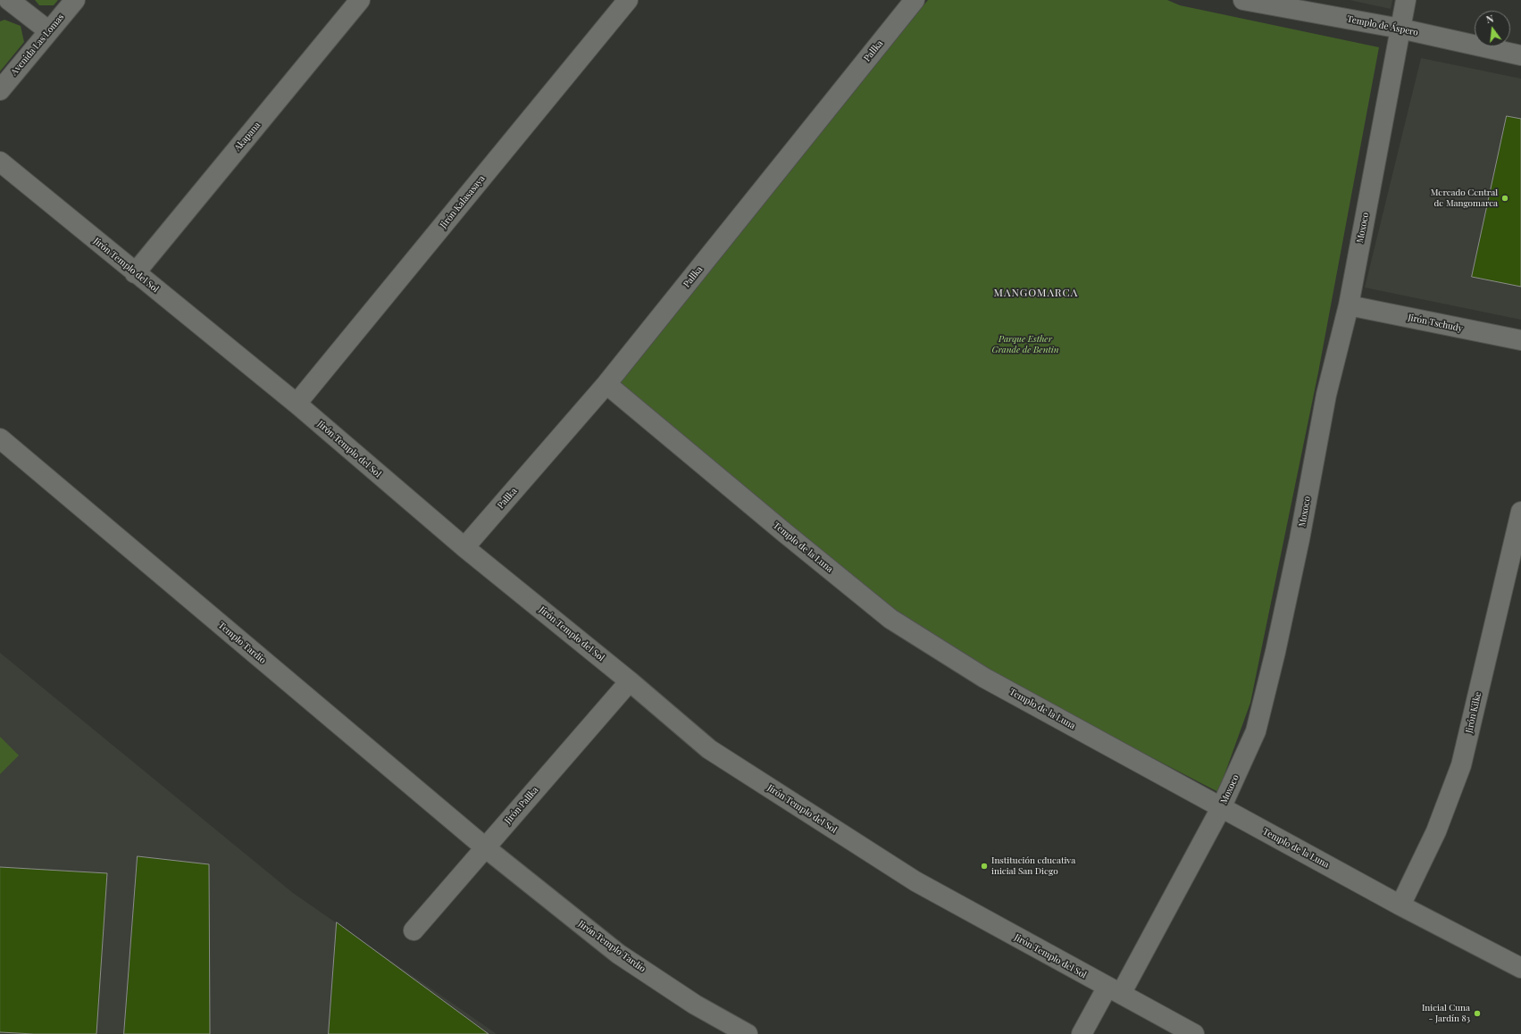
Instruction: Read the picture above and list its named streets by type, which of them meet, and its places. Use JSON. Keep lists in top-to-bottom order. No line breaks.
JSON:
{"streets":{"street":["Templo de Áspero","Avenida Las Lomas","Pallka","Akapana","Jirón Kalasasaya","Moxoco","Jirón Templo del Sol","Jirón Tschudy","Templo de la Luna","Templo Tardio","Jirón Kilke","Jirón Pallka","Jirón Templo Tardío"]},"crossings":[["Templo de Áspero","Moxoco"],["Pallka","Jirón Templo del Sol"],["Pallka","Templo de la Luna"],["Akapana","Jirón Templo del Sol"],["Jirón Kalasasaya","Jirón Templo del Sol"],["Moxoco","Jirón Templo del Sol"],["Moxoco","Jirón Tschudy"],["Moxoco","Templo de la Luna"],["Jirón Templo del Sol","Jirón Pallka"],["Templo de la Luna","Jirón Kilke"],["Templo Tardio","Jirón Pallka"],["Templo Tardio","Jirón Templo Tardío"],["Jirón Pallka","Jirón Templo Tardío"]],"districts":["MANGOMARCA"],"parks":["Parque Esther Grande de Bentin"],"places":["Mercado Central de Mangomarca","Institución educativa inicial San Diego","Inicial Cuna - Jardín 83"],"north":"top"}
